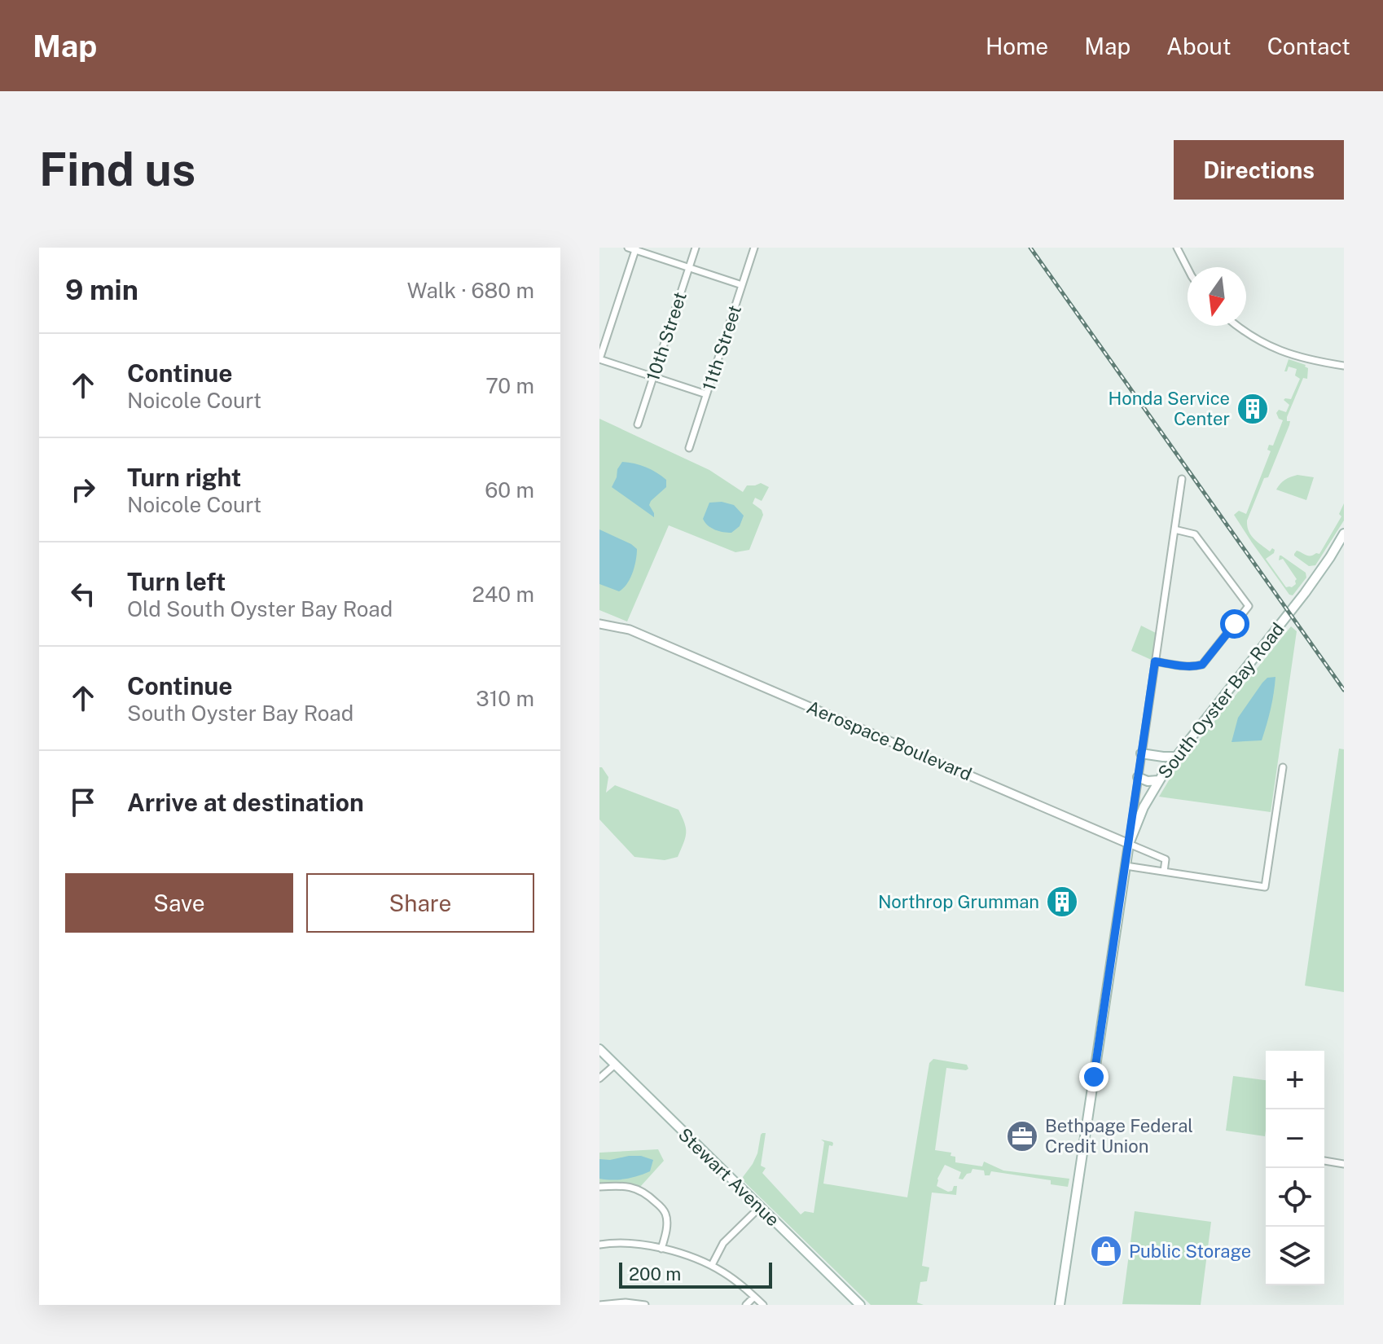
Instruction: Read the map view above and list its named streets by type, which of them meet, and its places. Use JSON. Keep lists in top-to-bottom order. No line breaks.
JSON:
{"streets":{"main road":["South Oyster Bay Road","Stewart Avenue"],"street":["10th Street","11th Street","Aerospace Boulevard"]},"crossings":[["South Oyster Bay Road","Aerospace Boulevard"]],"places":{"building":["Honda Service Center","Northrop Grumman"],"office":["Bethpage Federal Credit Union"],"shop":["Public Storage"]},"scale_bar":"200 m","north":"bottom","page":{"header":"Map","nav":["Home","Map","About","Contact"],"buttons":["Directions",["Save","Share"]],"title":"Find us","heading":["9 min","Walk · 680 m"],"list":[["Continue","Noicole Court","70 m"],["Turn right","Noicole Court","60 m"],["Turn left","Old South Oyster Bay Road","240 m"],["Continue","South Oyster Bay Road","310 m"],"Arrive at destination"],"map_buttons":["+","−"],"scale":"200 m"}}
